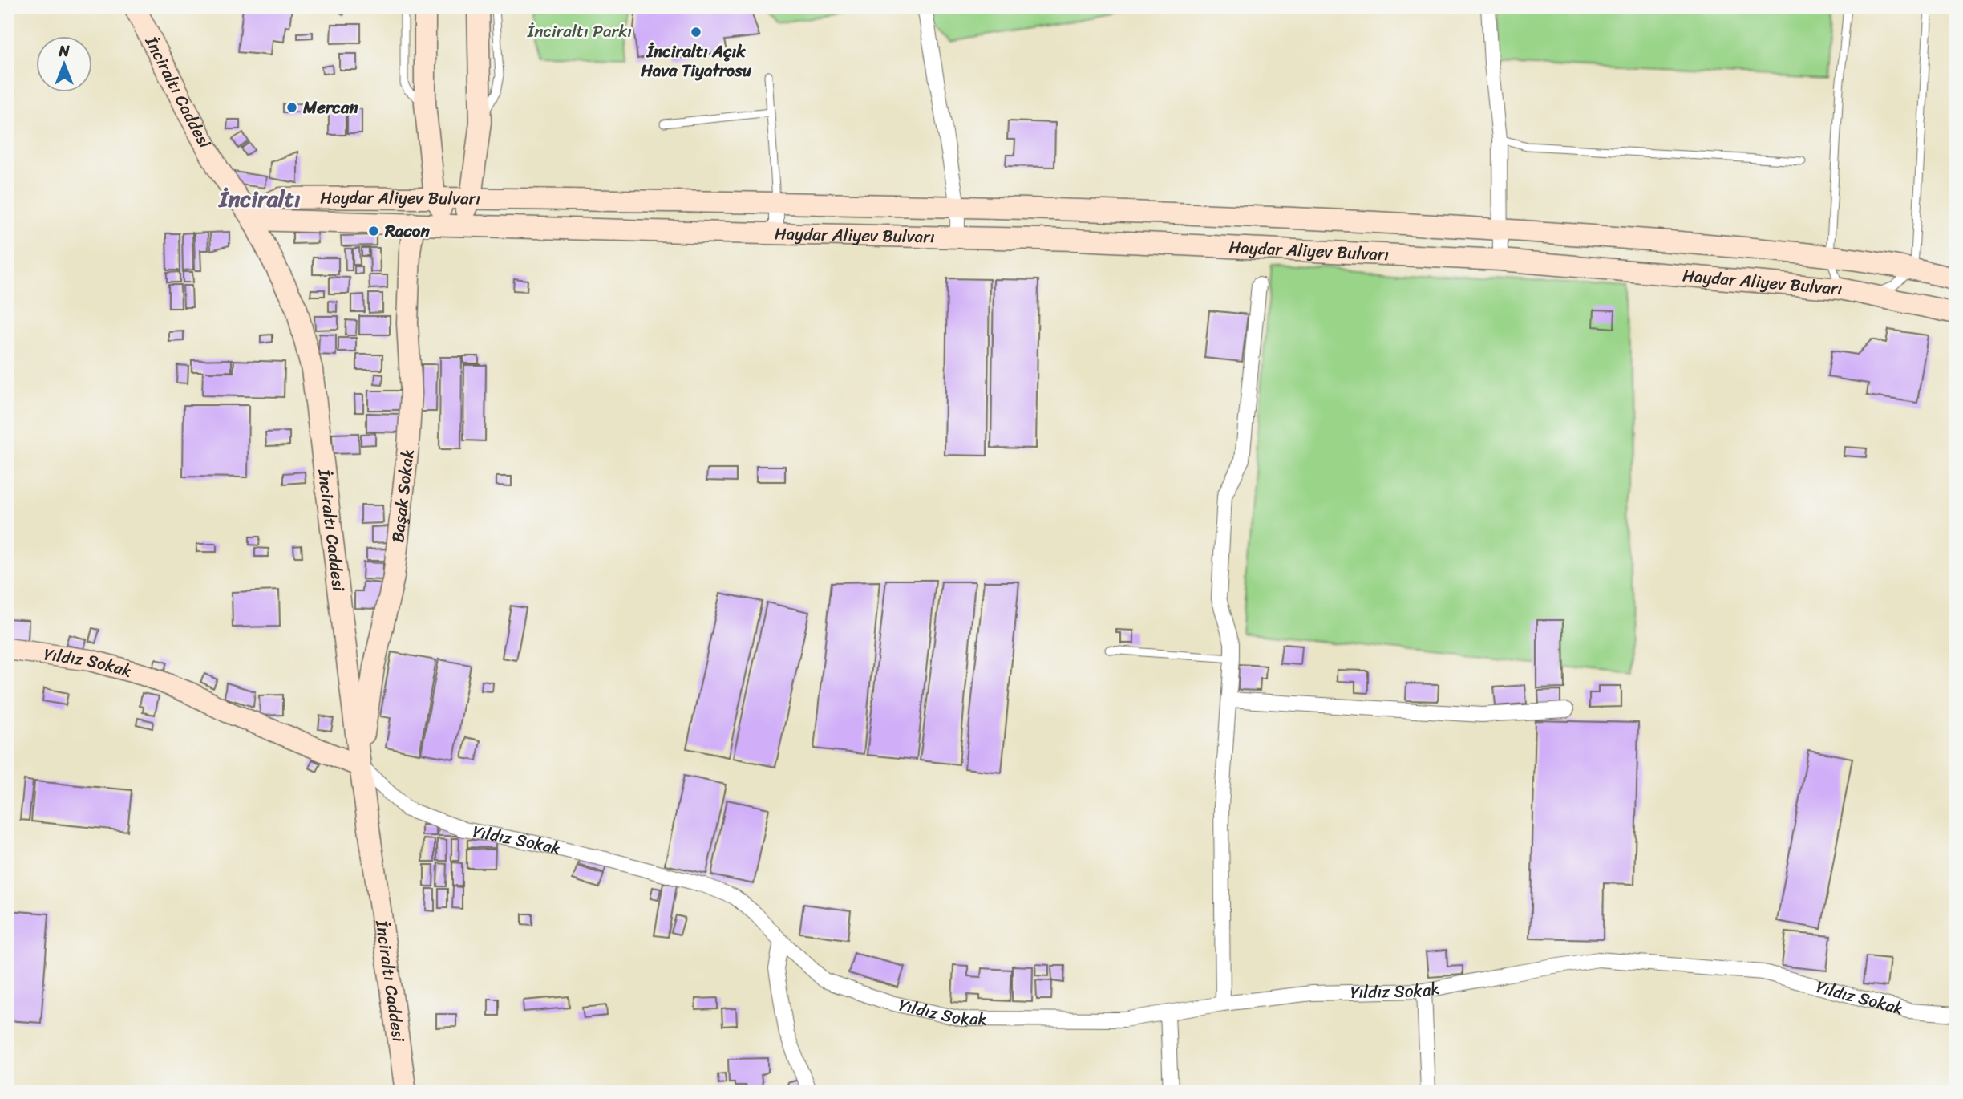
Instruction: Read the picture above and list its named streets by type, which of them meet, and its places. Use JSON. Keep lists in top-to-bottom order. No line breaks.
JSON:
{"streets":{"main road":["İnciraltı Caddesi","Haydar Aliyev Bulvarı","Başak Sokak","Yıldız Sokak"]},"crossings":[["İnciraltı Caddesi","Haydar Aliyev Bulvarı"],["İnciraltı Caddesi","Başak Sokak"],["İnciraltı Caddesi","Yıldız Sokak"],["Haydar Aliyev Bulvarı","Başak Sokak"],["Başak Sokak","Yıldız Sokak"]],"districts":["İnciraltı"],"parks":["İnciraltı Parkı"],"places":["İnciraltı Açık Hava Tiyatrosu","Mercan","Racon"],"north":"top"}
